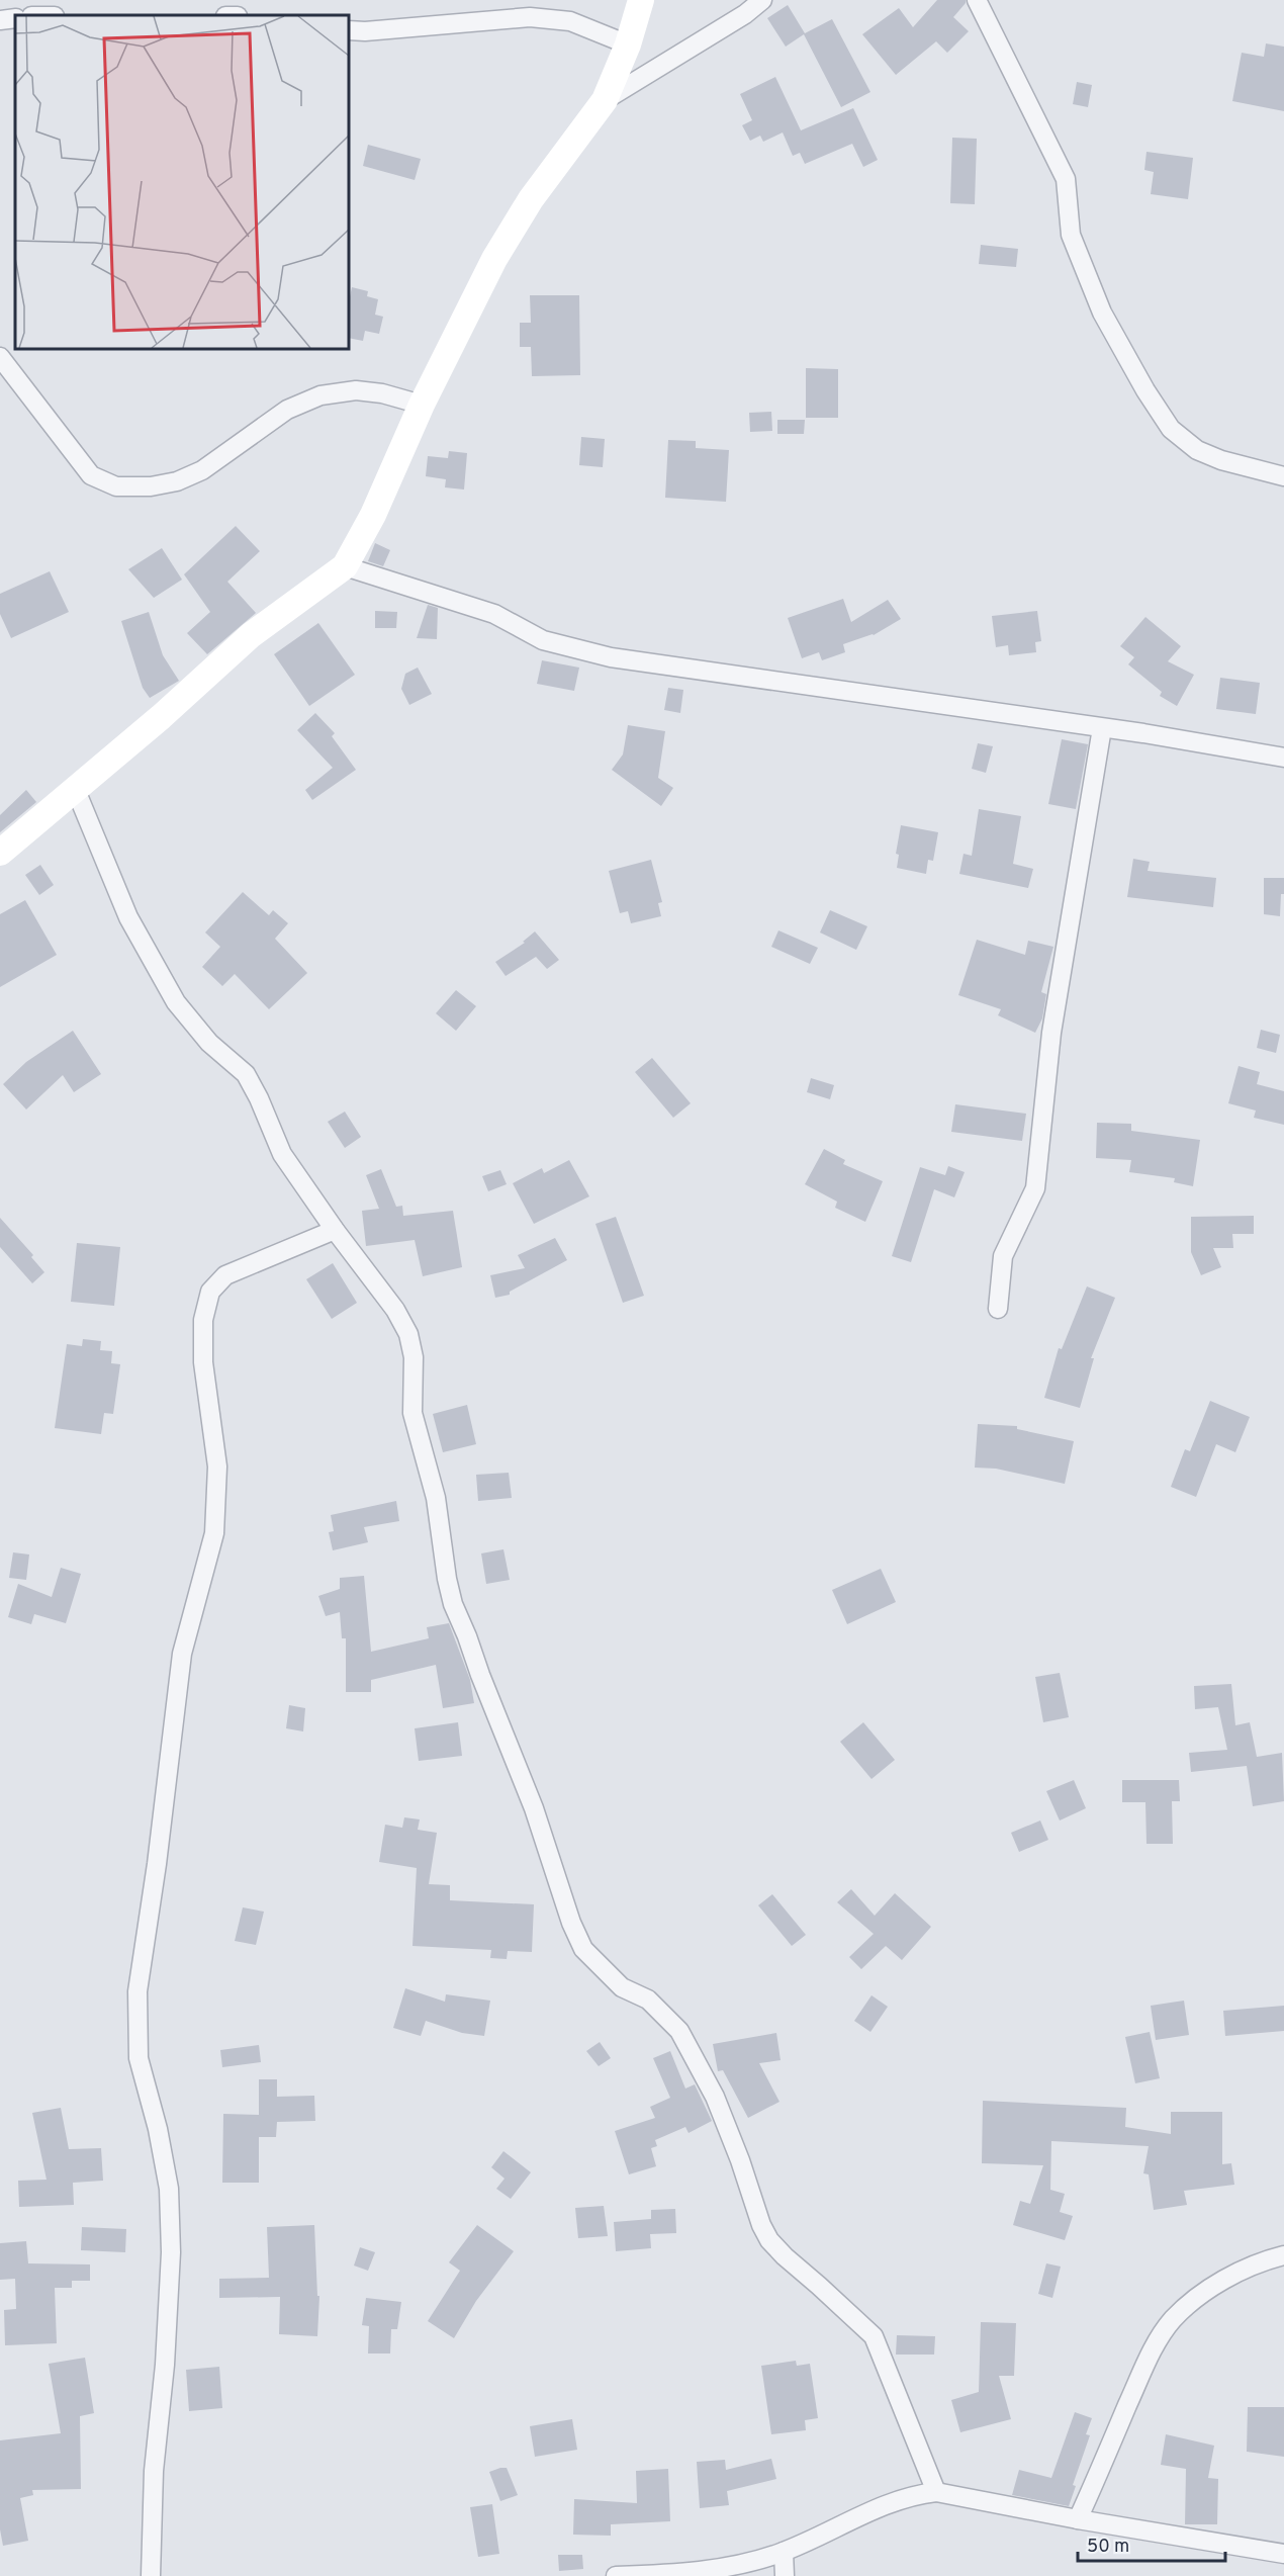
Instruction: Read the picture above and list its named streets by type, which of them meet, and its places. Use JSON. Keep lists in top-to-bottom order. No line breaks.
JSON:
{"scale_bar":"50 m"}
